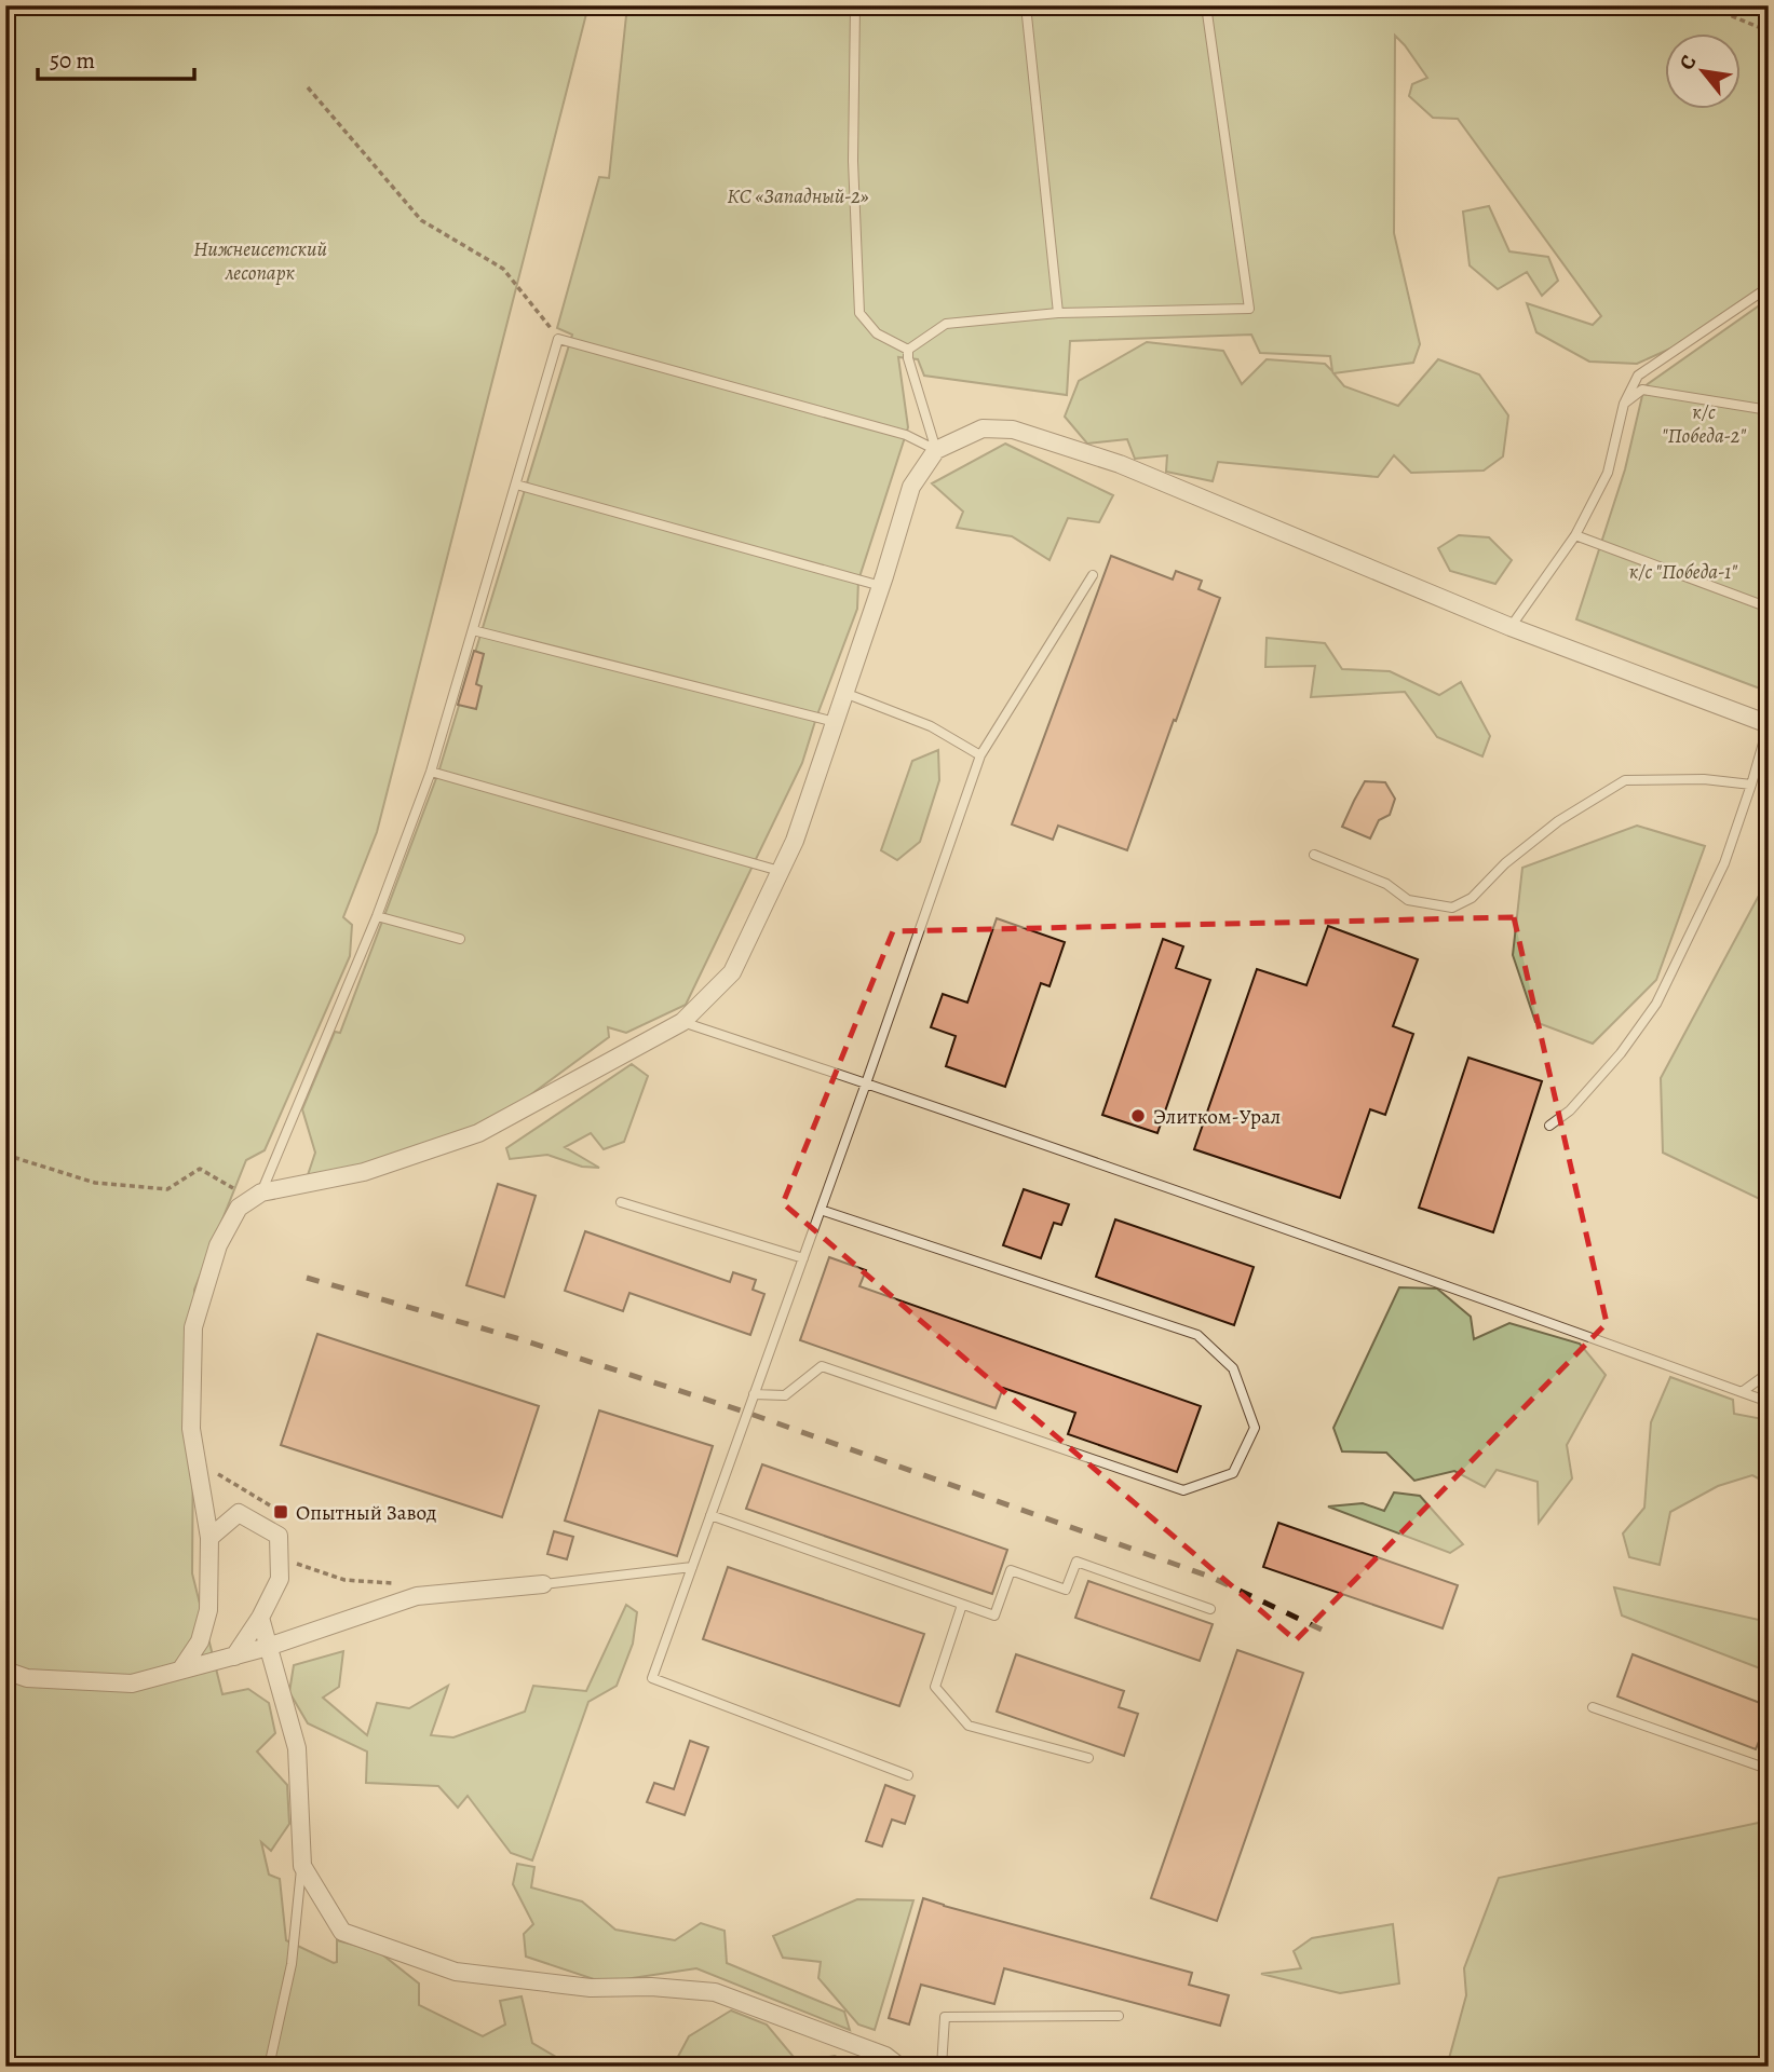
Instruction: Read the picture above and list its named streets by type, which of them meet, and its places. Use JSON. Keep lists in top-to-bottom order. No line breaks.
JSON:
{"parks":["КС «Западный-2»","Нижнеисетский лесопарк","к/с \"Победа-2\"","к/с \"Победа-1\""],"places":{"other":["Элитком-Урал"],"transit":["Опытный Завод"]},"scale_bar":"50 m","north":"top left"}
